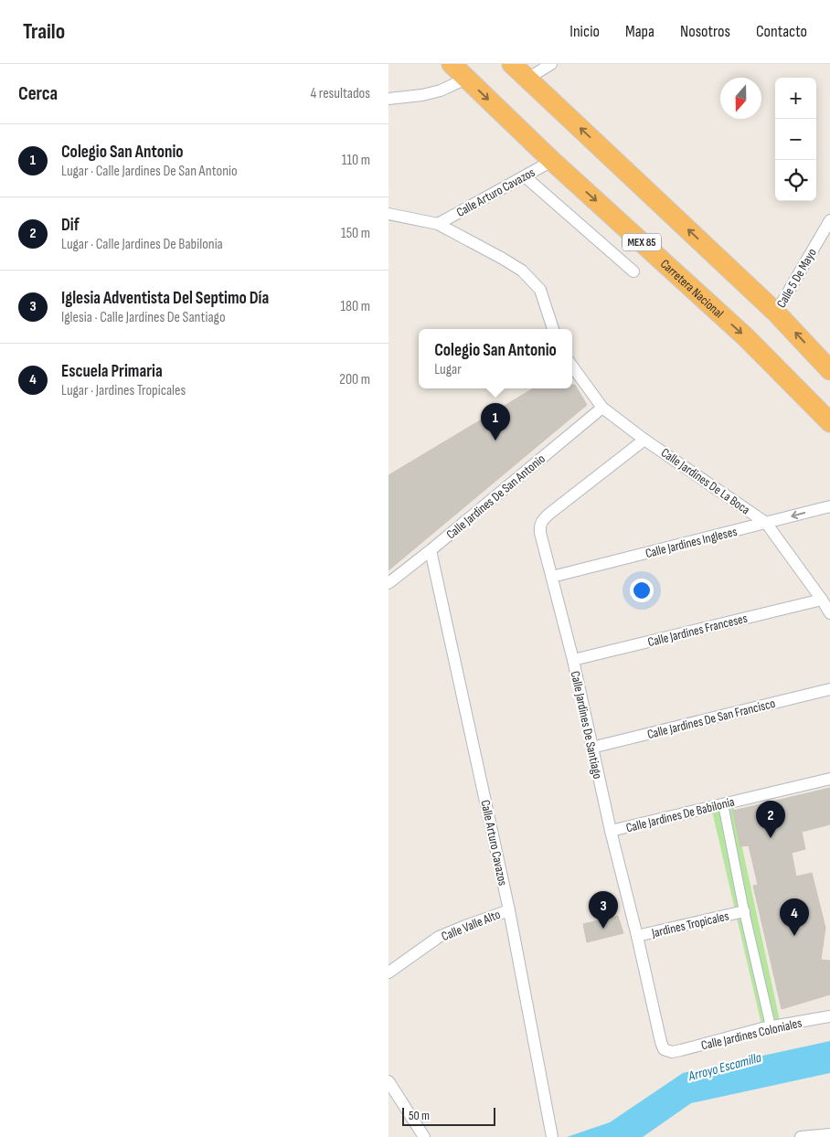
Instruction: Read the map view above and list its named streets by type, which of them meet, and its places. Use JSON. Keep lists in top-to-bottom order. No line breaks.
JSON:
{"streets":{"highway":["MEX 85","Carretera Nacional"],"street":["Calle Arturo Cavazos","Calle 5 De Mayo","Calle Jardines De La Boca","Calle Jardines De San Antonio","Calle Jardines Ingleses","Calle Jardines Franceses","Calle Jardines De San Francisco","Calle Jardines De Santiago","Calle Jardines De Babilonia","Jardines Tropicales","Calle Valle Alto","Calle Jardines Coloniales"]},"crossings":[["Calle Arturo Cavazos","Carretera Nacional"],["Calle Arturo Cavazos","Calle Jardines De San Antonio"],["Calle Arturo Cavazos","Calle Valle Alto"],["Calle Jardines De La Boca","Calle Jardines De San Antonio"],["Calle Jardines De La Boca","Calle Jardines Ingleses"],["Calle Jardines De La Boca","Calle Jardines Franceses"],["Calle Jardines De La Boca","Calle Jardines De Santiago"],["Calle Jardines Ingleses","Calle Jardines De Santiago"],["Calle Jardines Franceses","Calle Jardines De Santiago"],["Calle Jardines De San Francisco","Calle Jardines De Santiago"],["Calle Jardines De Santiago","Calle Jardines De Babilonia"],["Calle Jardines De Santiago","Jardines Tropicales"],["Calle Jardines De Santiago","Calle Jardines Coloniales"]],"water":["Arroyo Escamilla"],"scale_bar":"50 m","north":"bottom","page":{"header":"Trailo","nav":["Inicio","Mapa","Nosotros","Contacto"],"heading":["Cerca","4 resultados"],"map_buttons":["+","−"],"list":[{"mark":"1","name":"Colegio San Antonio","note":"Lugar · Calle Jardines De San Antonio","value":"110 m"},{"mark":"2","name":"Dif","note":"Lugar · Calle Jardines De Babilonia","value":"150 m"},{"mark":"3","name":"Iglesia Adventista Del Septimo Día","note":"Iglesia · Calle Jardines De Santiago","value":"180 m"},{"mark":"4","name":"Escuela Primaria","note":"Lugar · Jardines Tropicales","value":"200 m"}],"popup":["Colegio San Antonio","Lugar"],"pins":["1","2","3","4"],"scale":"50 m"}}
